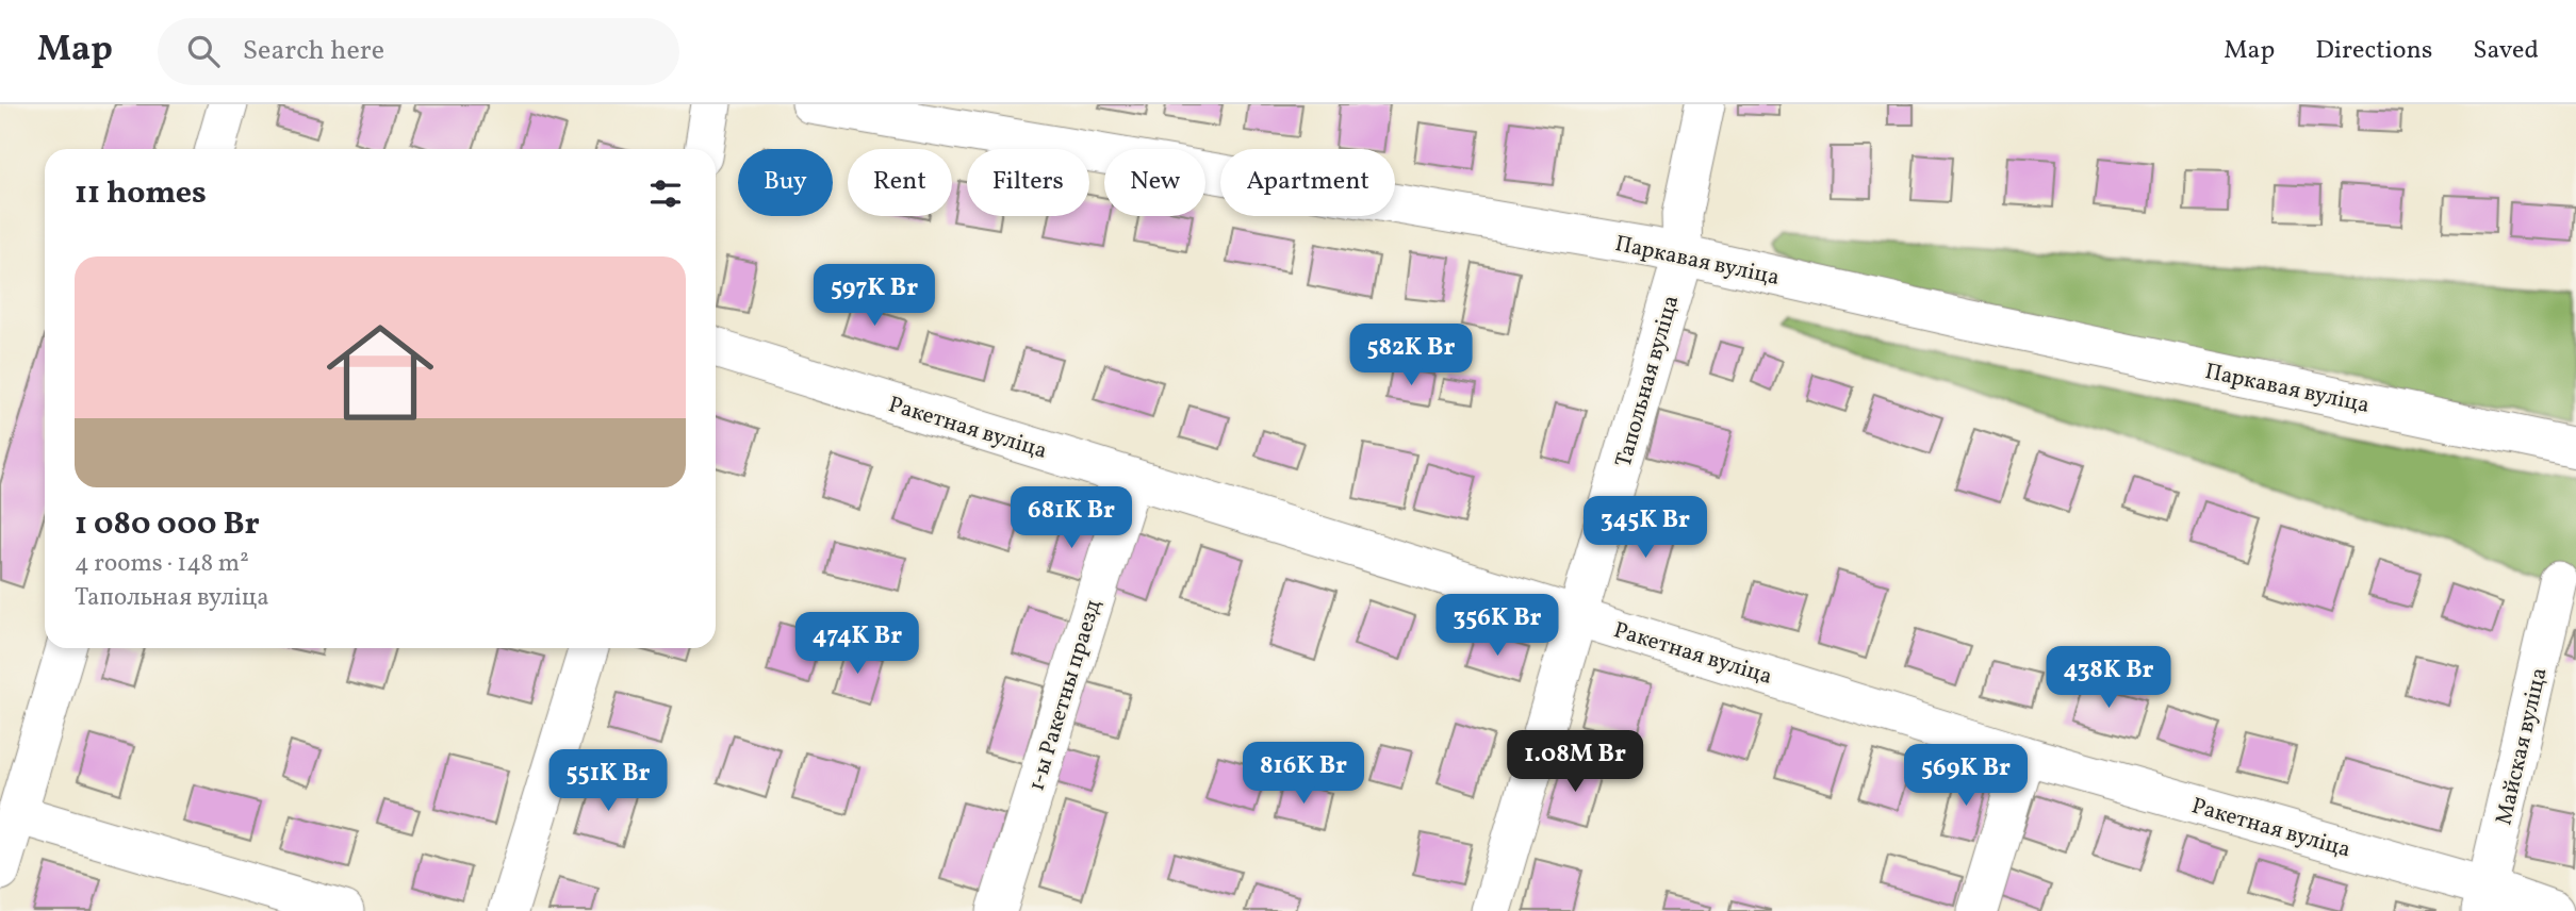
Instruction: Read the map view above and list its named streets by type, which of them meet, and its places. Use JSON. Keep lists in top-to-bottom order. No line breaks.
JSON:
{"streets":{"street":["Паркавая вуліца","Тапольная вуліца","Ракетная вуліца","1-ы Ракетны праезд","Майская вуліца"]},"crossings":[["Паркавая вуліца","Тапольная вуліца"],["Тапольная вуліца","Ракетная вуліца"],["Ракетная вуліца","1-ы Ракетны праезд"],["Ракетная вуліца","Майская вуліца"]],"page":{"header":"Map","search":"Search here","nav":["Map","Directions","Saved"],"chip":["Buy","Rent","Filters","New","Apartment"],"heading":"11 homes","list":[{"name":"1 080 000 Br","note":"4 rooms · 148 m² · Тапольная вуліца"}],"price":["597K Br","582K Br","681K Br","345K Br","356K Br","474K Br","438K Br","1.08M Br","816K Br","569K Br","551K Br"]}}
